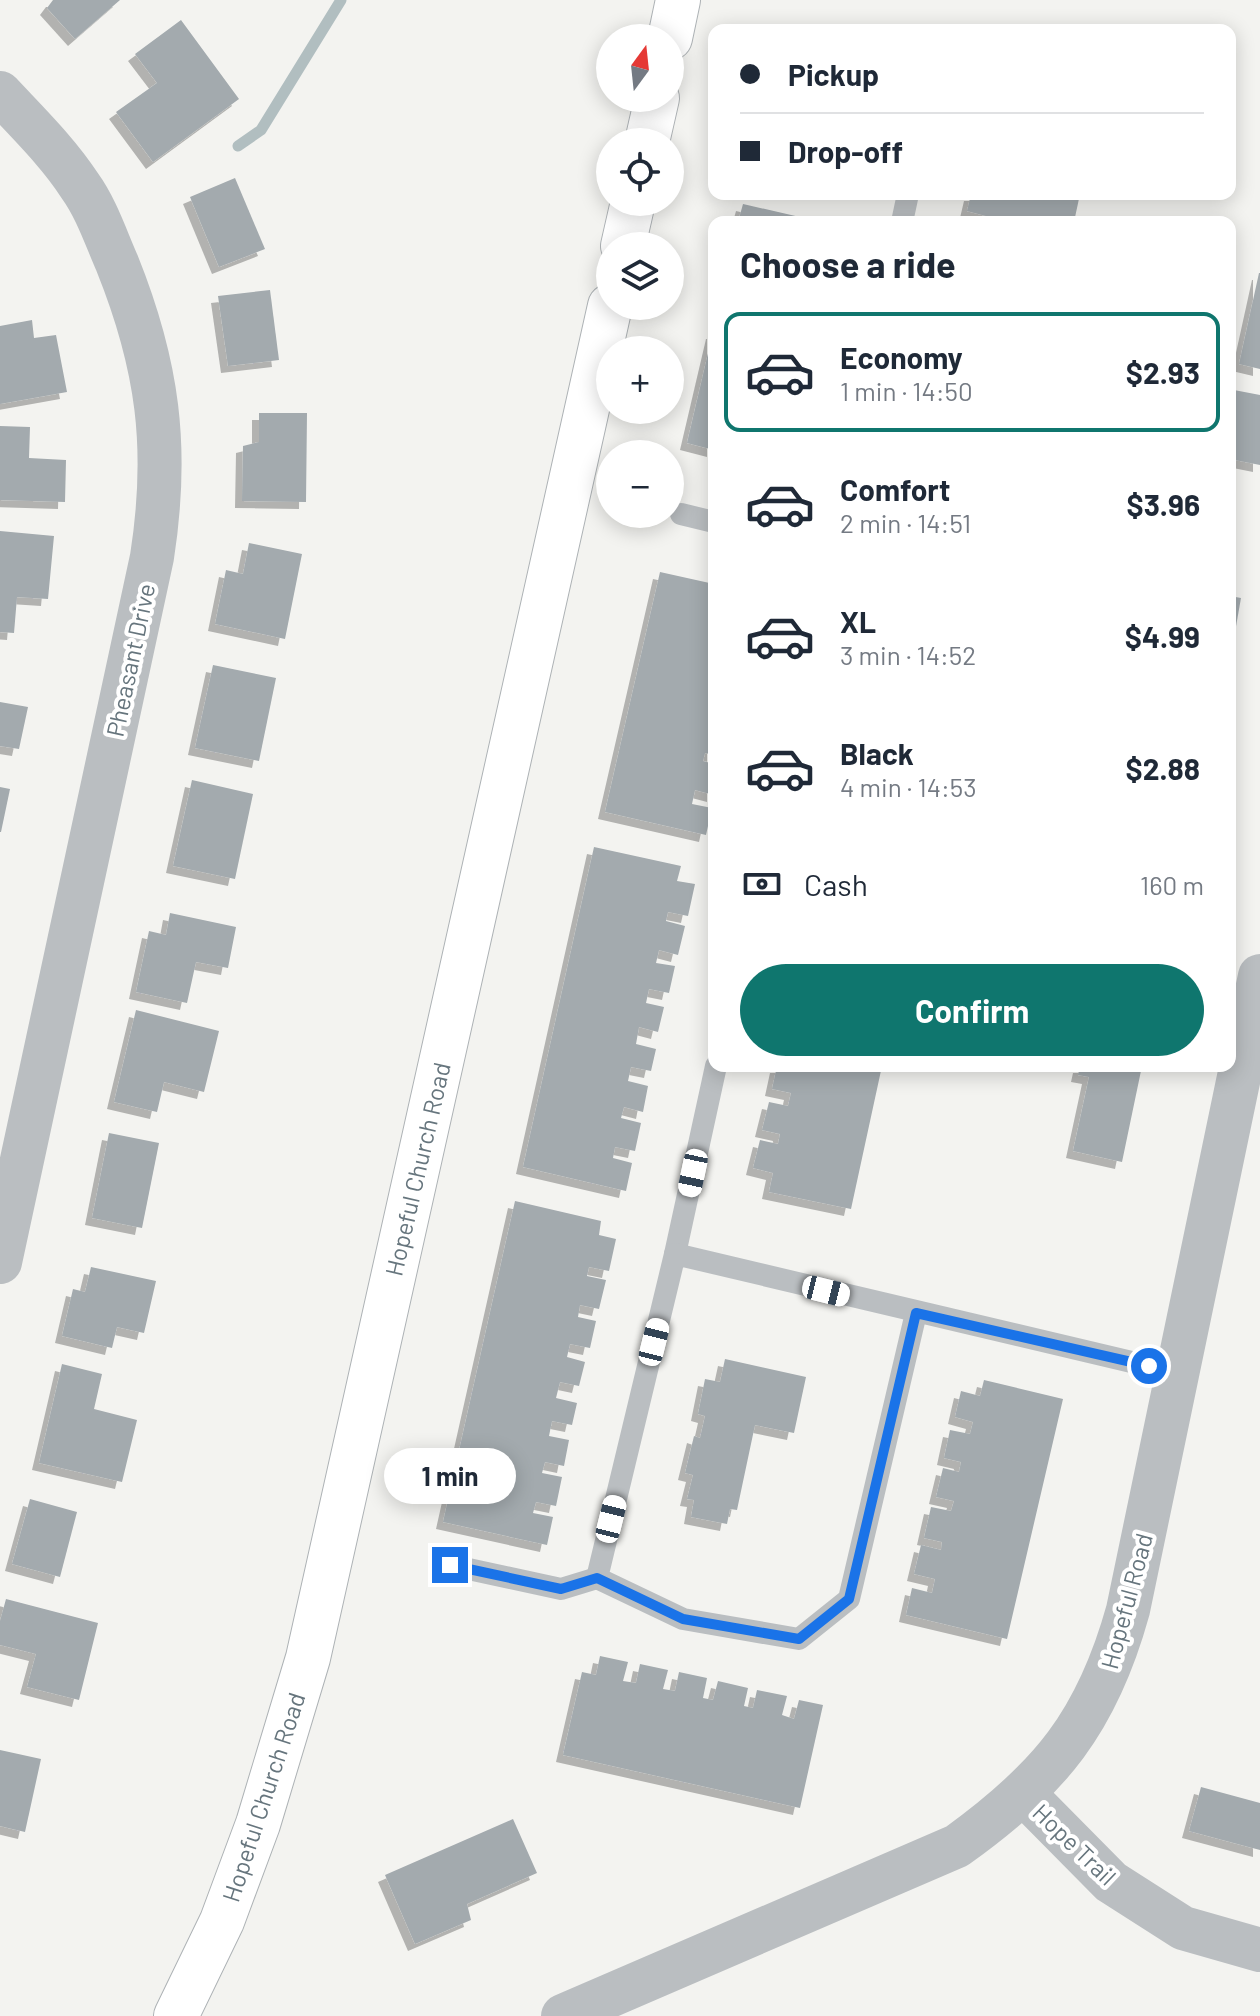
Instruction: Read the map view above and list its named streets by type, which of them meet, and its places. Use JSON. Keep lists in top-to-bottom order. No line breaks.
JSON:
{"streets":{"main road":["Hopeful Church Road"],"street":["Pheasant Drive","Hopeful Road","Hope Trail"]},"crossings":[["Hopeful Road","Hope Trail"]],"north":"top","page":{"map_buttons":["+","−"],"banner":["Pickup","Drop-off"],"heading":"Choose a ride","list":[{"name":"Economy","note":"1 min · 14:50","value":"$2.93"},{"name":"Comfort","note":"2 min · 14:51","value":"$3.96"},{"name":"XL","note":"3 min · 14:52","value":"$4.99"},{"name":"Black","note":"4 min · 14:53","value":"$2.88"}],"pay":["Cash","160 m"],"buttons":"Confirm","bubble":"1 min"}}
